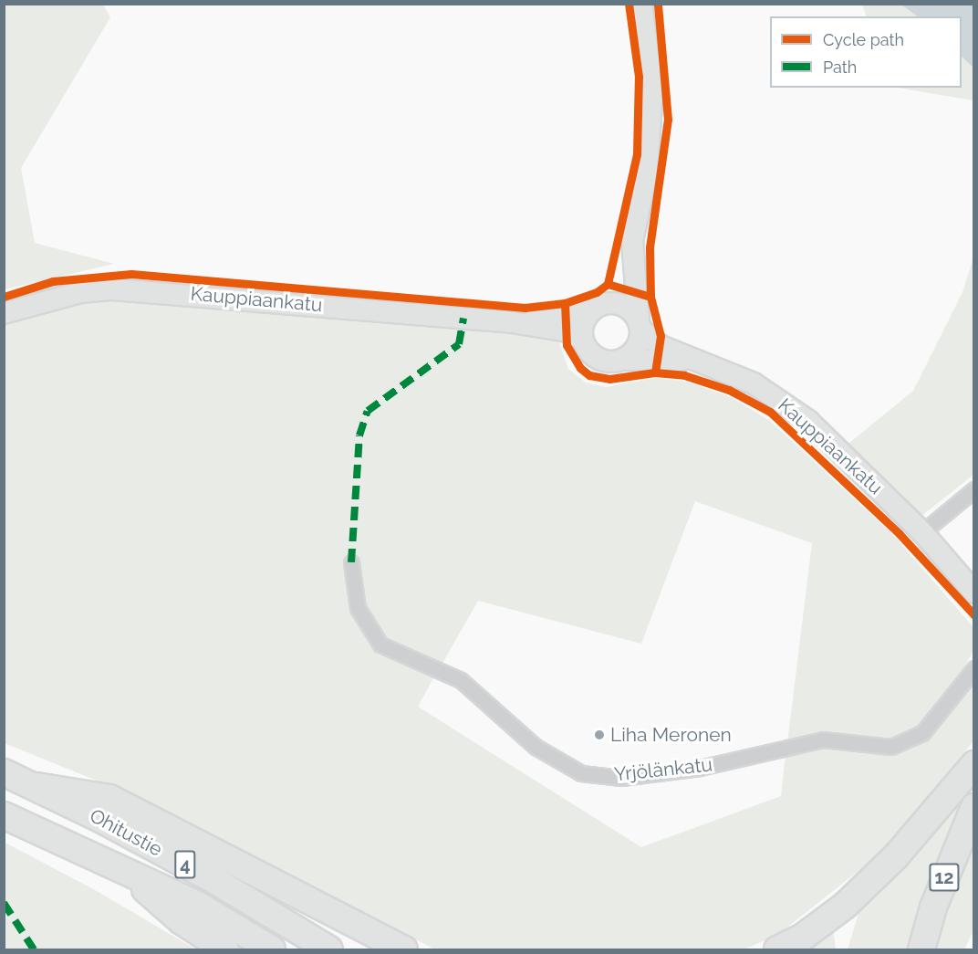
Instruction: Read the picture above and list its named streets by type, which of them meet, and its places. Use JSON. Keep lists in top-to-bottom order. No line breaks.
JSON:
{"streets":{"highway":["Ohitustie","4","12"],"street":["Kauppiaankatu","Yrjölänkatu"]},"places":["Liha Meronen"],"legend":["Cycle path","Path"]}
